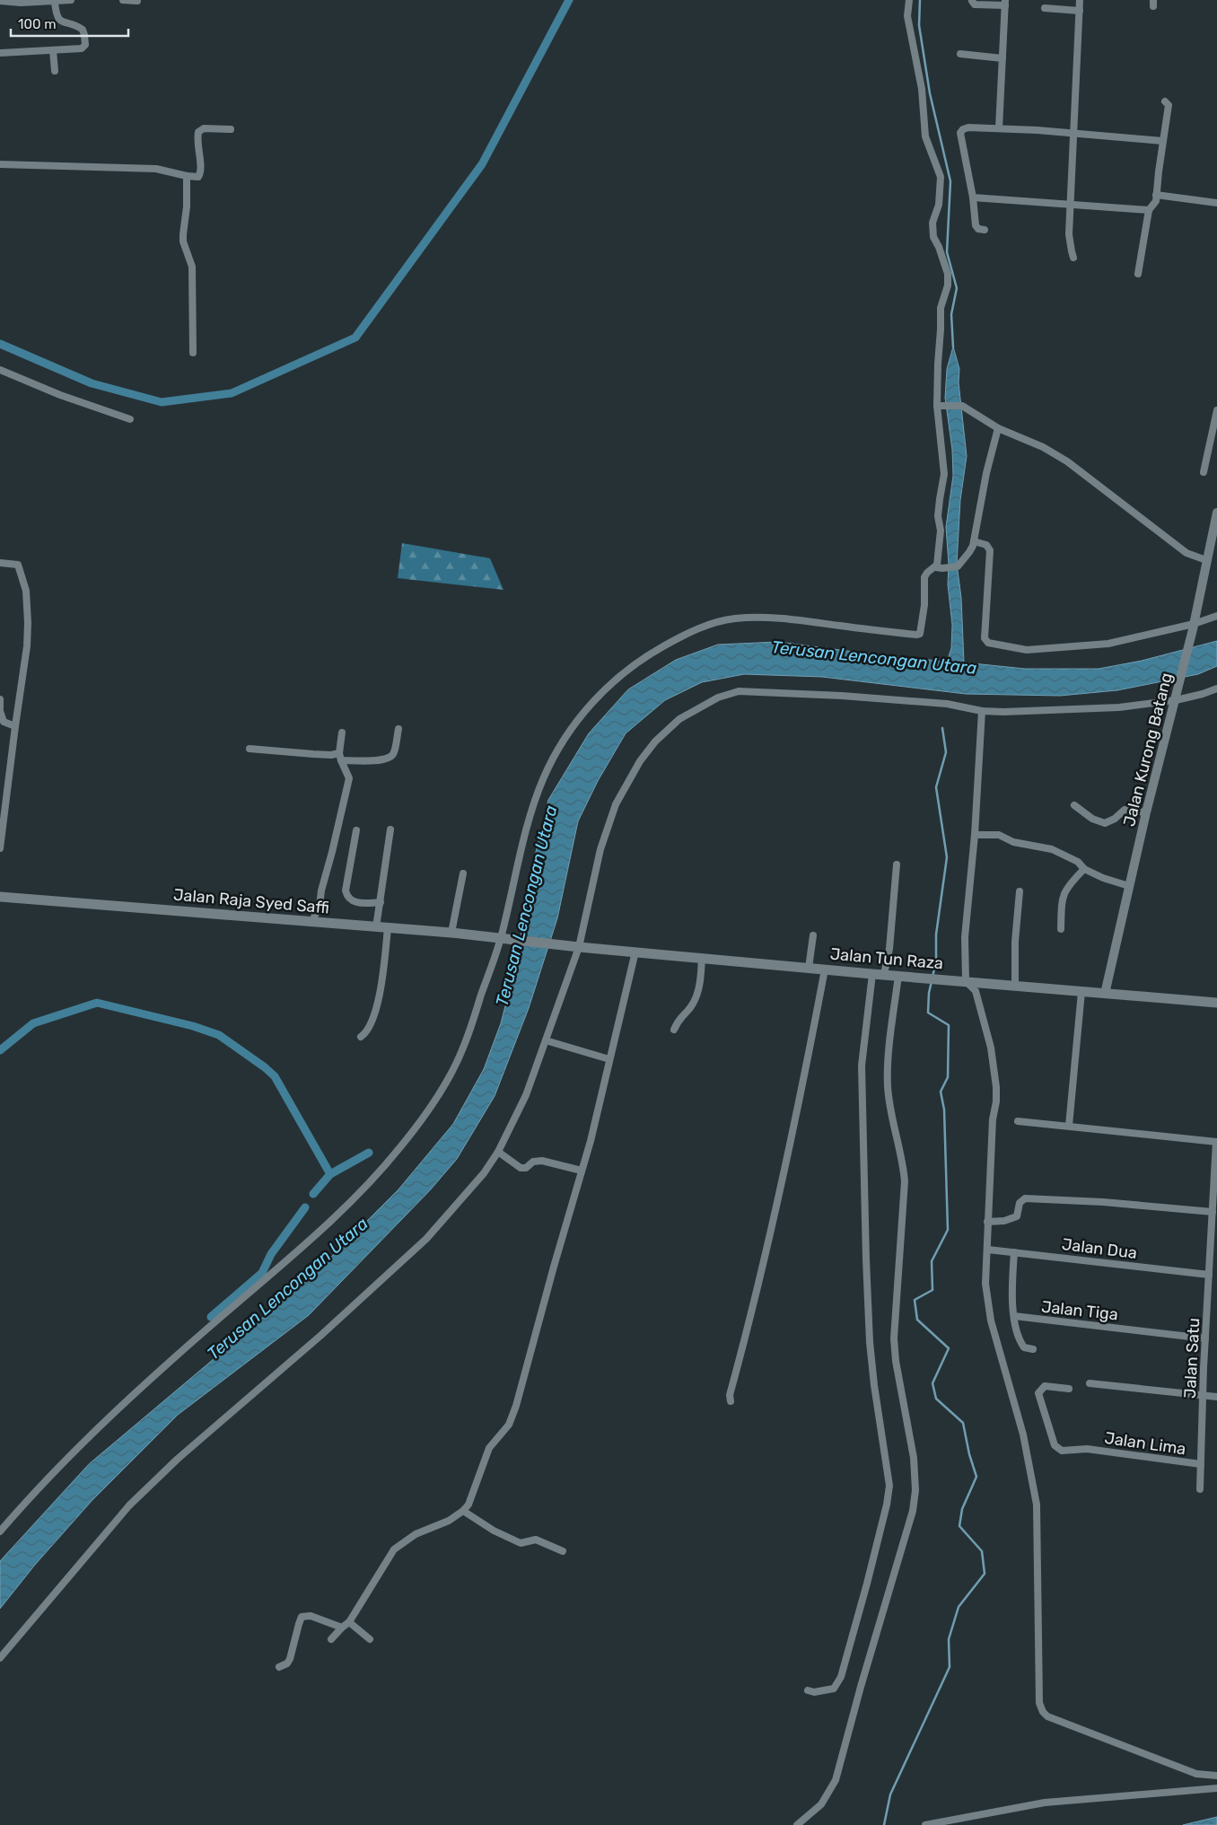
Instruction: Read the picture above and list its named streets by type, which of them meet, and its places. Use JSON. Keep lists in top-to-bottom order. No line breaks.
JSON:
{"streets":{"main road":["Jalan Raja Syed Saffi","Jalan Tun Raza"],"street":["Jalan Kurong Batang","Jalan Dua","Jalan Tiga","Jalan Satu","Jalan Lima"]},"crossings":[["Jalan Kurong Batang","Jalan Tun Raza"],["Jalan Raja Syed Saffi","Jalan Tun Raza"],["Jalan Dua","Jalan Satu"],["Jalan Tiga","Jalan Satu"],["Jalan Satu","Jalan Lima"]],"water":["Terusan Lencongan Utara"],"scale_bar":"100 m"}
